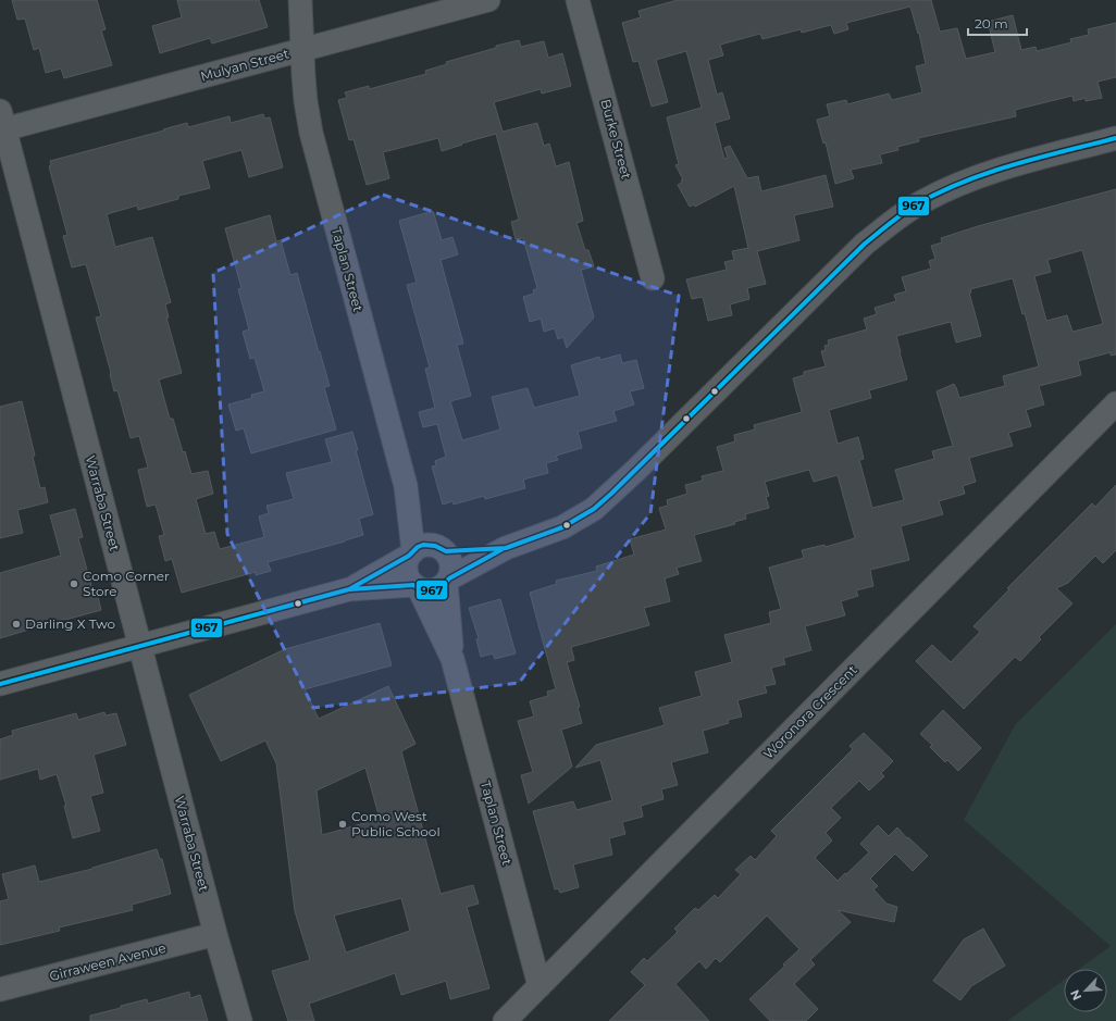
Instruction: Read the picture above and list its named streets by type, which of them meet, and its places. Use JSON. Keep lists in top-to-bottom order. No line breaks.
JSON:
{"streets":{"street":["Mulyan Street","Burke Street","Taplan Street","Warraba Street","Woronora Crescent","Girraween Avenue"]},"crossings":[["Mulyan Street","Taplan Street"],["Mulyan Street","Warraba Street"],["Taplan Street","Woronora Crescent"],["Warraba Street","Girraween Avenue"]],"places":["Como Corner Store","Darling X Two","Como West Public School"],"lines":["transit line 967"],"scale_bar":"20 m","north":"bottom left"}
